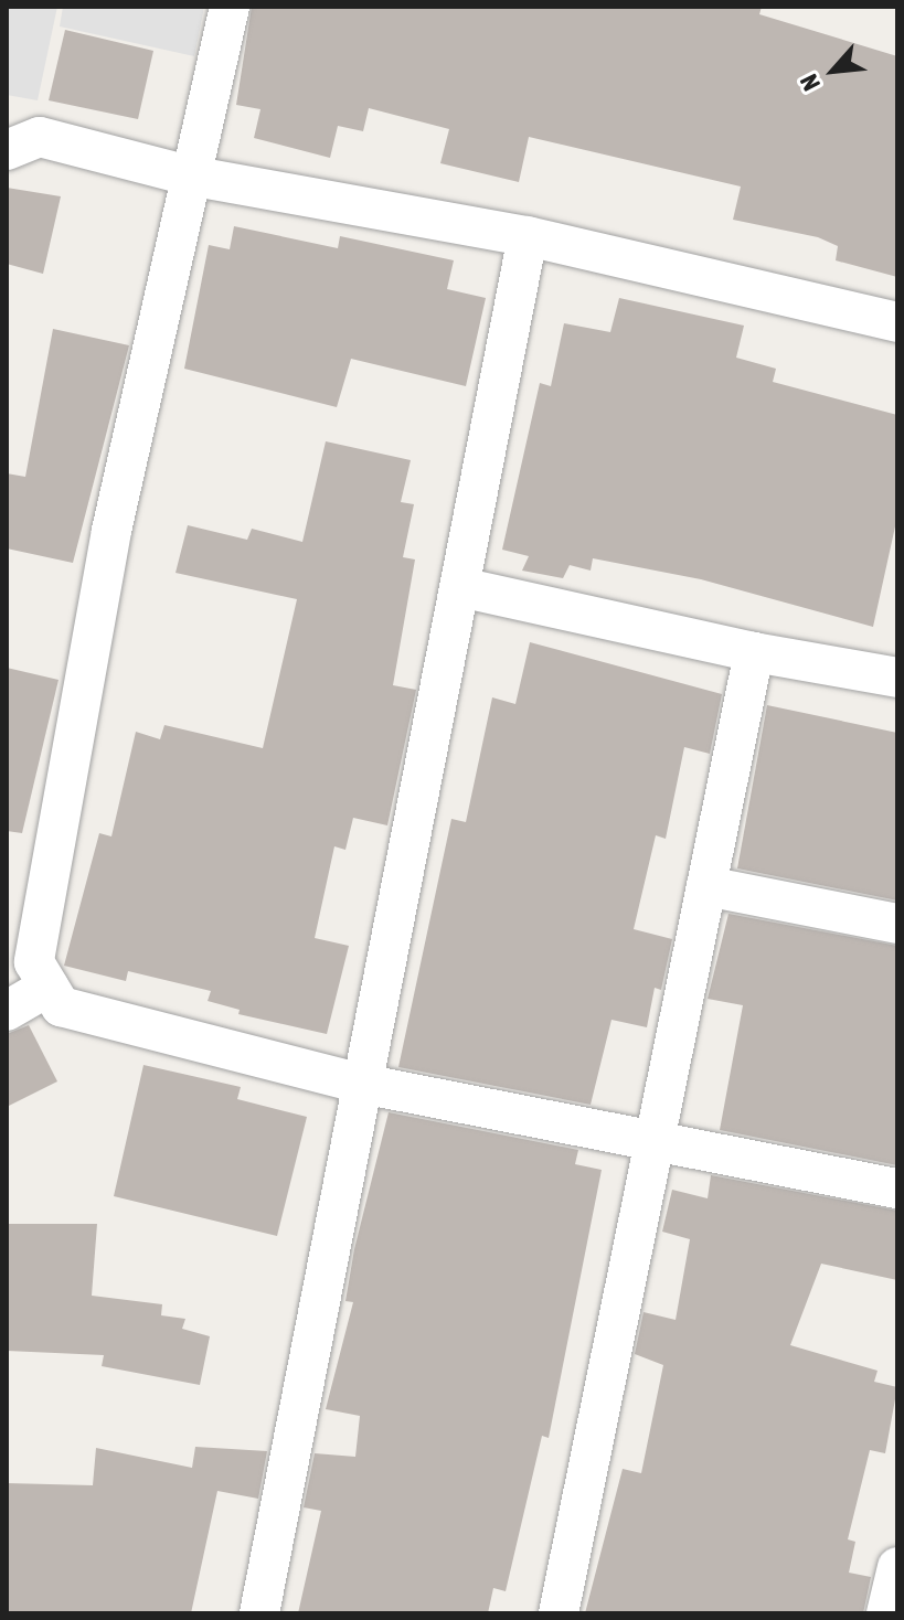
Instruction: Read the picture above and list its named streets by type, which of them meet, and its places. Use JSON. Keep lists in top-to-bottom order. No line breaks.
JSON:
{"north":"bottom left"}
